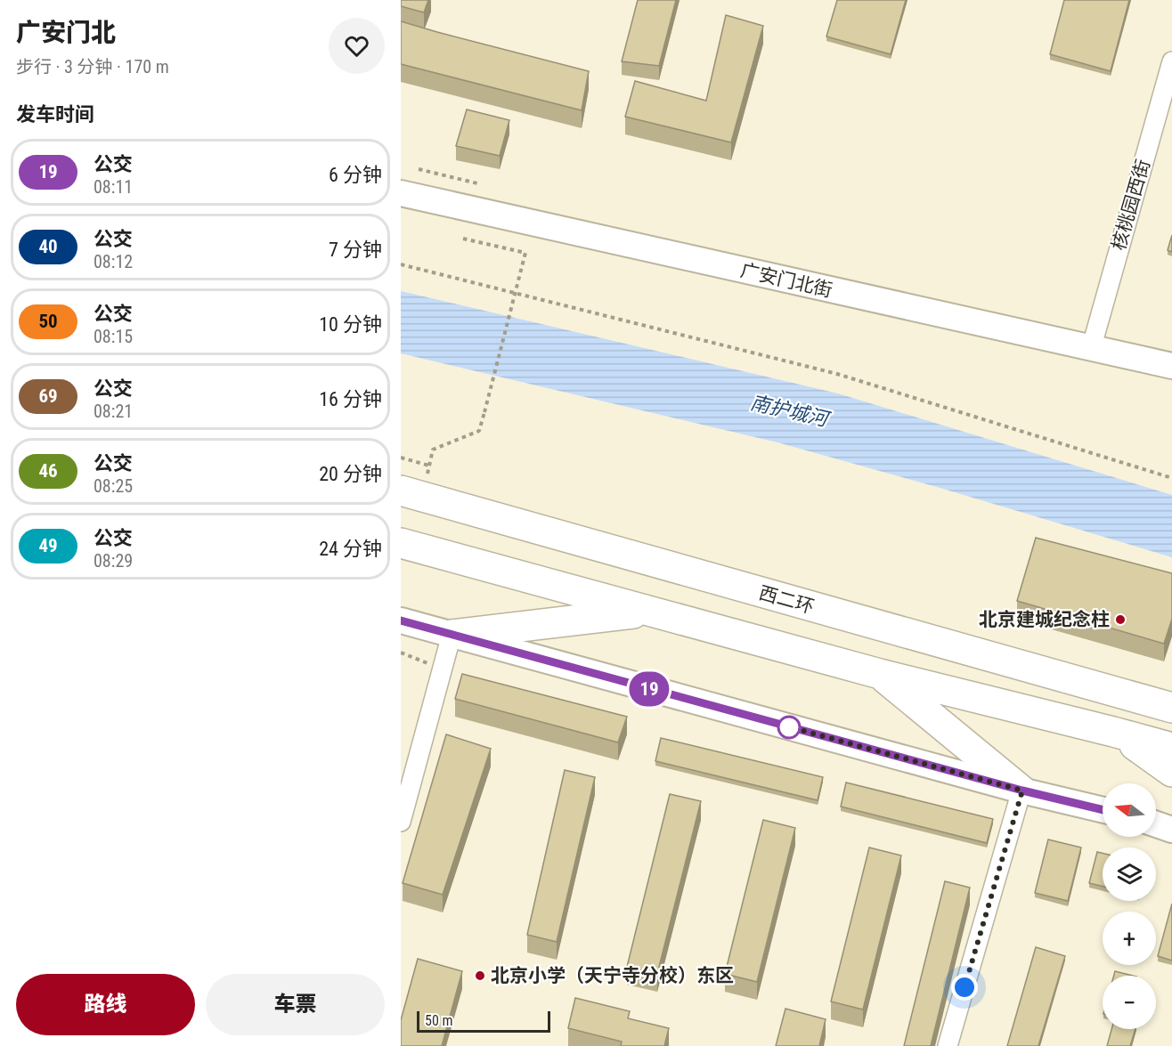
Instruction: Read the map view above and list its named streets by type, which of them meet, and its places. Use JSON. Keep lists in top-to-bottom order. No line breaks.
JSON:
{"streets":{"highway":["西二环"],"street":["核桃园西街","广安门北街"]},"crossings":[["核桃园西街","广安门北街"]],"water":["南护城河"],"places":["北京建城纪念柱","北京小学（天宁寺分校）东区"],"lines":["bus line 19"],"scale_bar":"50 m","north":"left","page":{"heading":[["广安门北","步行 · 3 分钟 · 170 m"],"发车时间"],"on_map":"19","list":[{"mark":"19","name":"公交","note":"08:11","value":"6 分钟"},{"mark":"40","name":"公交","note":"08:12","value":"7 分钟"},{"mark":"50","name":"公交","note":"08:15","value":"10 分钟"},{"mark":"69","name":"公交","note":"08:21","value":"16 分钟"},{"mark":"46","name":"公交","note":"08:25","value":"20 分钟"},{"mark":"49","name":"公交","note":"08:29","value":"24 分钟"}],"map_buttons":["+","−"],"buttons":["路线","车票"],"scale":"50 m"}}
